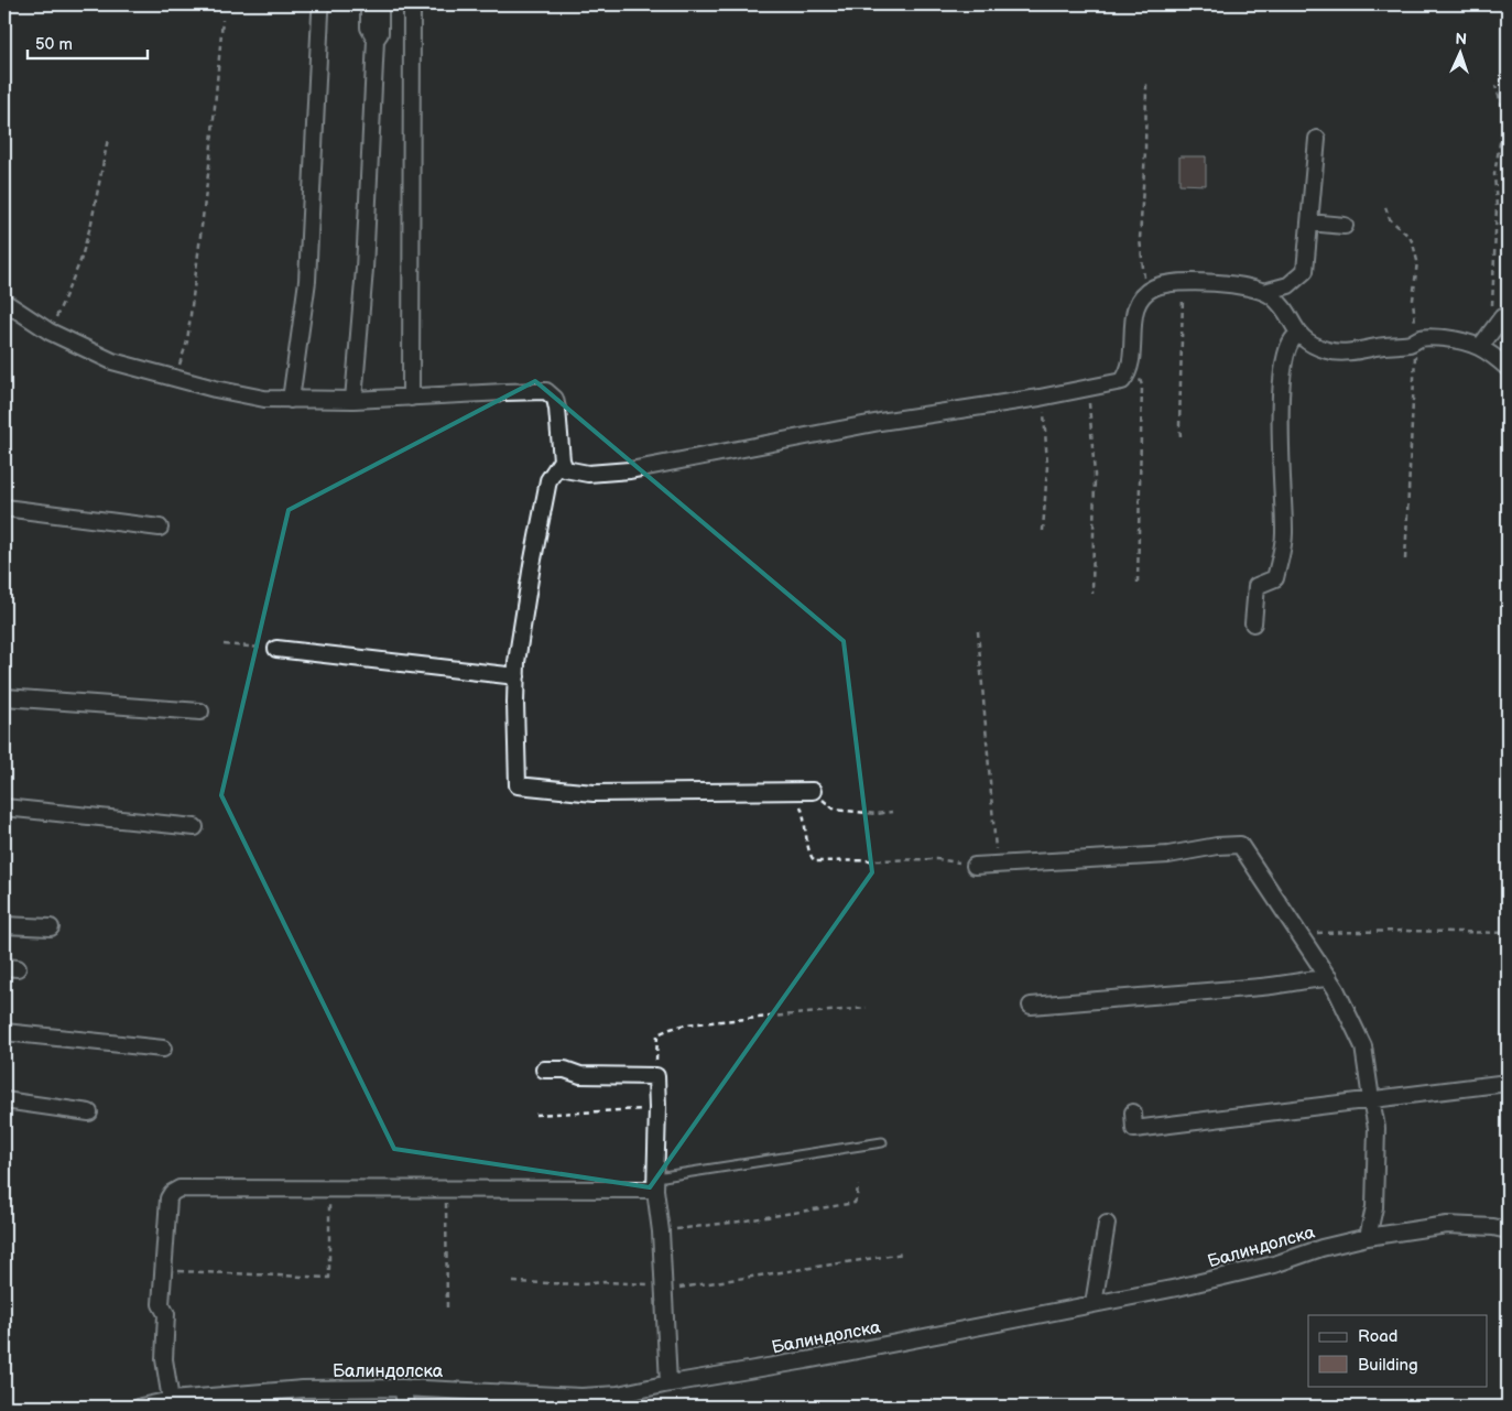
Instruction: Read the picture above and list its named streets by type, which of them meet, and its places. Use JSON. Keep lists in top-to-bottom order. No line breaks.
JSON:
{"streets":{"street":["Балиндолска"]},"legend":["Road","Building"],"scale_bar":"50 m","north":"top"}
